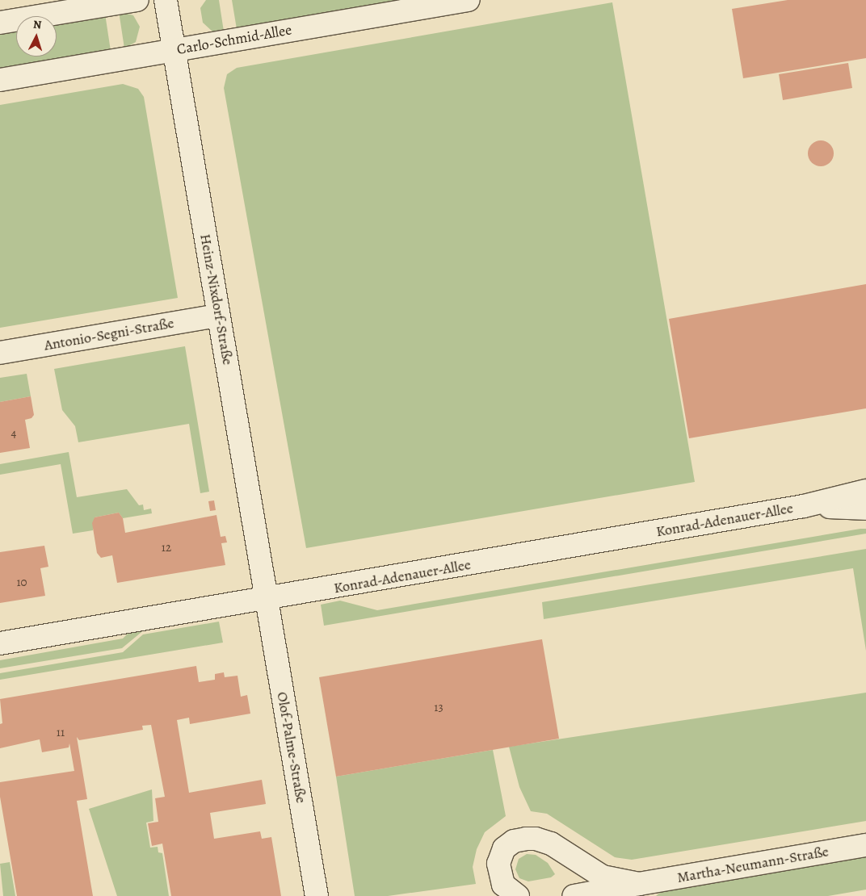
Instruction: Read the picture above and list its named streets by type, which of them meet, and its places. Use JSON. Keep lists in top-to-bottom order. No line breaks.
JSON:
{"streets":{"street":["Carlo-Schmid-Allee","Heinz-Nixdorf-Straße","Antonio-Segni-Straße","Konrad-Adenauer-Allee","Olof-Palme-Straße","Martha-Neumann-Straße"]},"crossings":[["Carlo-Schmid-Allee","Heinz-Nixdorf-Straße"],["Heinz-Nixdorf-Straße","Antonio-Segni-Straße"],["Heinz-Nixdorf-Straße","Konrad-Adenauer-Allee"],["Heinz-Nixdorf-Straße","Olof-Palme-Straße"],["Konrad-Adenauer-Allee","Olof-Palme-Straße"]],"house_numbers":["4","12","10","13","11"],"north":"top"}
